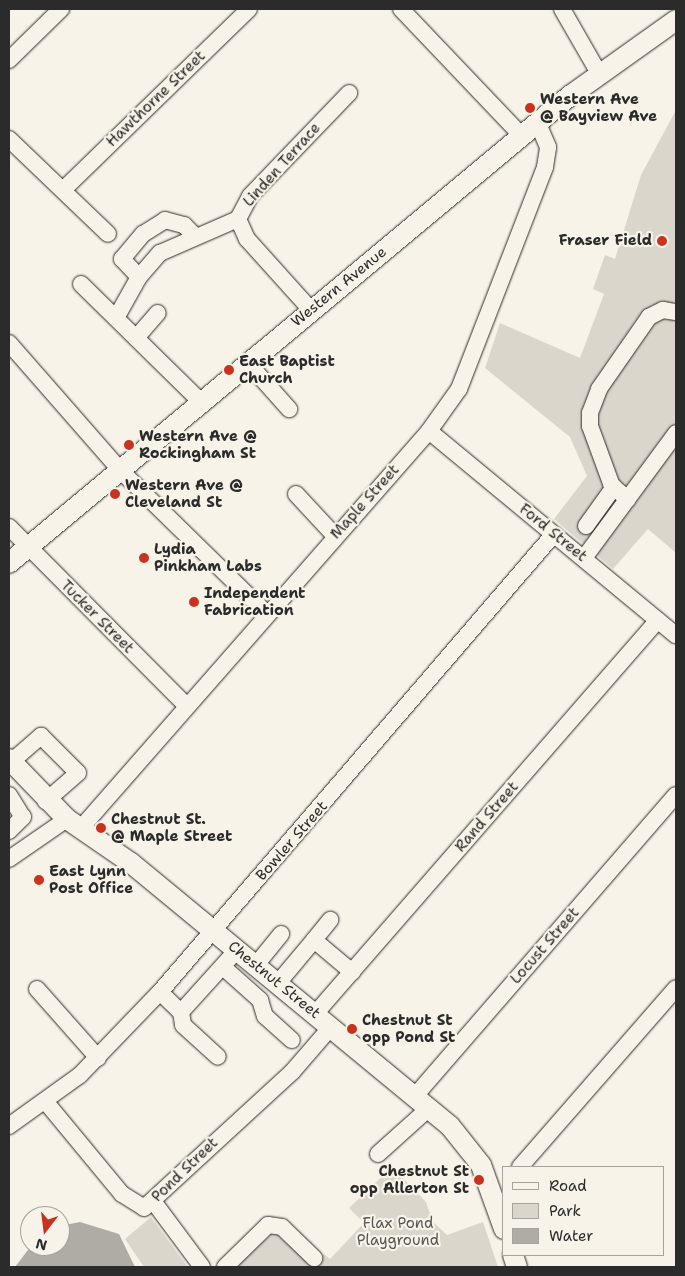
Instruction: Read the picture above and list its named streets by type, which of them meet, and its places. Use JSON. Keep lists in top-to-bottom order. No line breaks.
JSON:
{"streets":{"main road":["Western Avenue","Chestnut Street"],"street":["Hawthorne Street","Linden Terrace","Maple Street","Ford Street","Tucker Street","Rand Street","Bowler Street","Locust Street","Pond Street"]},"crossings":[["Linden Terrace","Western Avenue"],["Western Avenue","Maple Street"],["Western Avenue","Tucker Street"],["Maple Street","Ford Street"],["Maple Street","Tucker Street"],["Maple Street","Chestnut Street"],["Ford Street","Rand Street"],["Ford Street","Bowler Street"],["Rand Street","Chestnut Street"],["Bowler Street","Chestnut Street"],["Bowler Street","Pond Street"],["Locust Street","Chestnut Street"],["Chestnut Street","Pond Street"]],"parks":["Flax Pond Playground"],"places":["Western Ave @ Bayview Ave","Fraser Field","East Baptist Church","Western Ave @ Rockingham St","Western Ave @ Cleveland St","Lydia Pinkham Labs","Independent Fabrication","Chestnut St. @ Maple Street","East Lynn Post Office","Chestnut St opp Pond St","Chestnut St opp Allerton St"],"legend":["Road","Park","Water"],"north":"bottom"}
